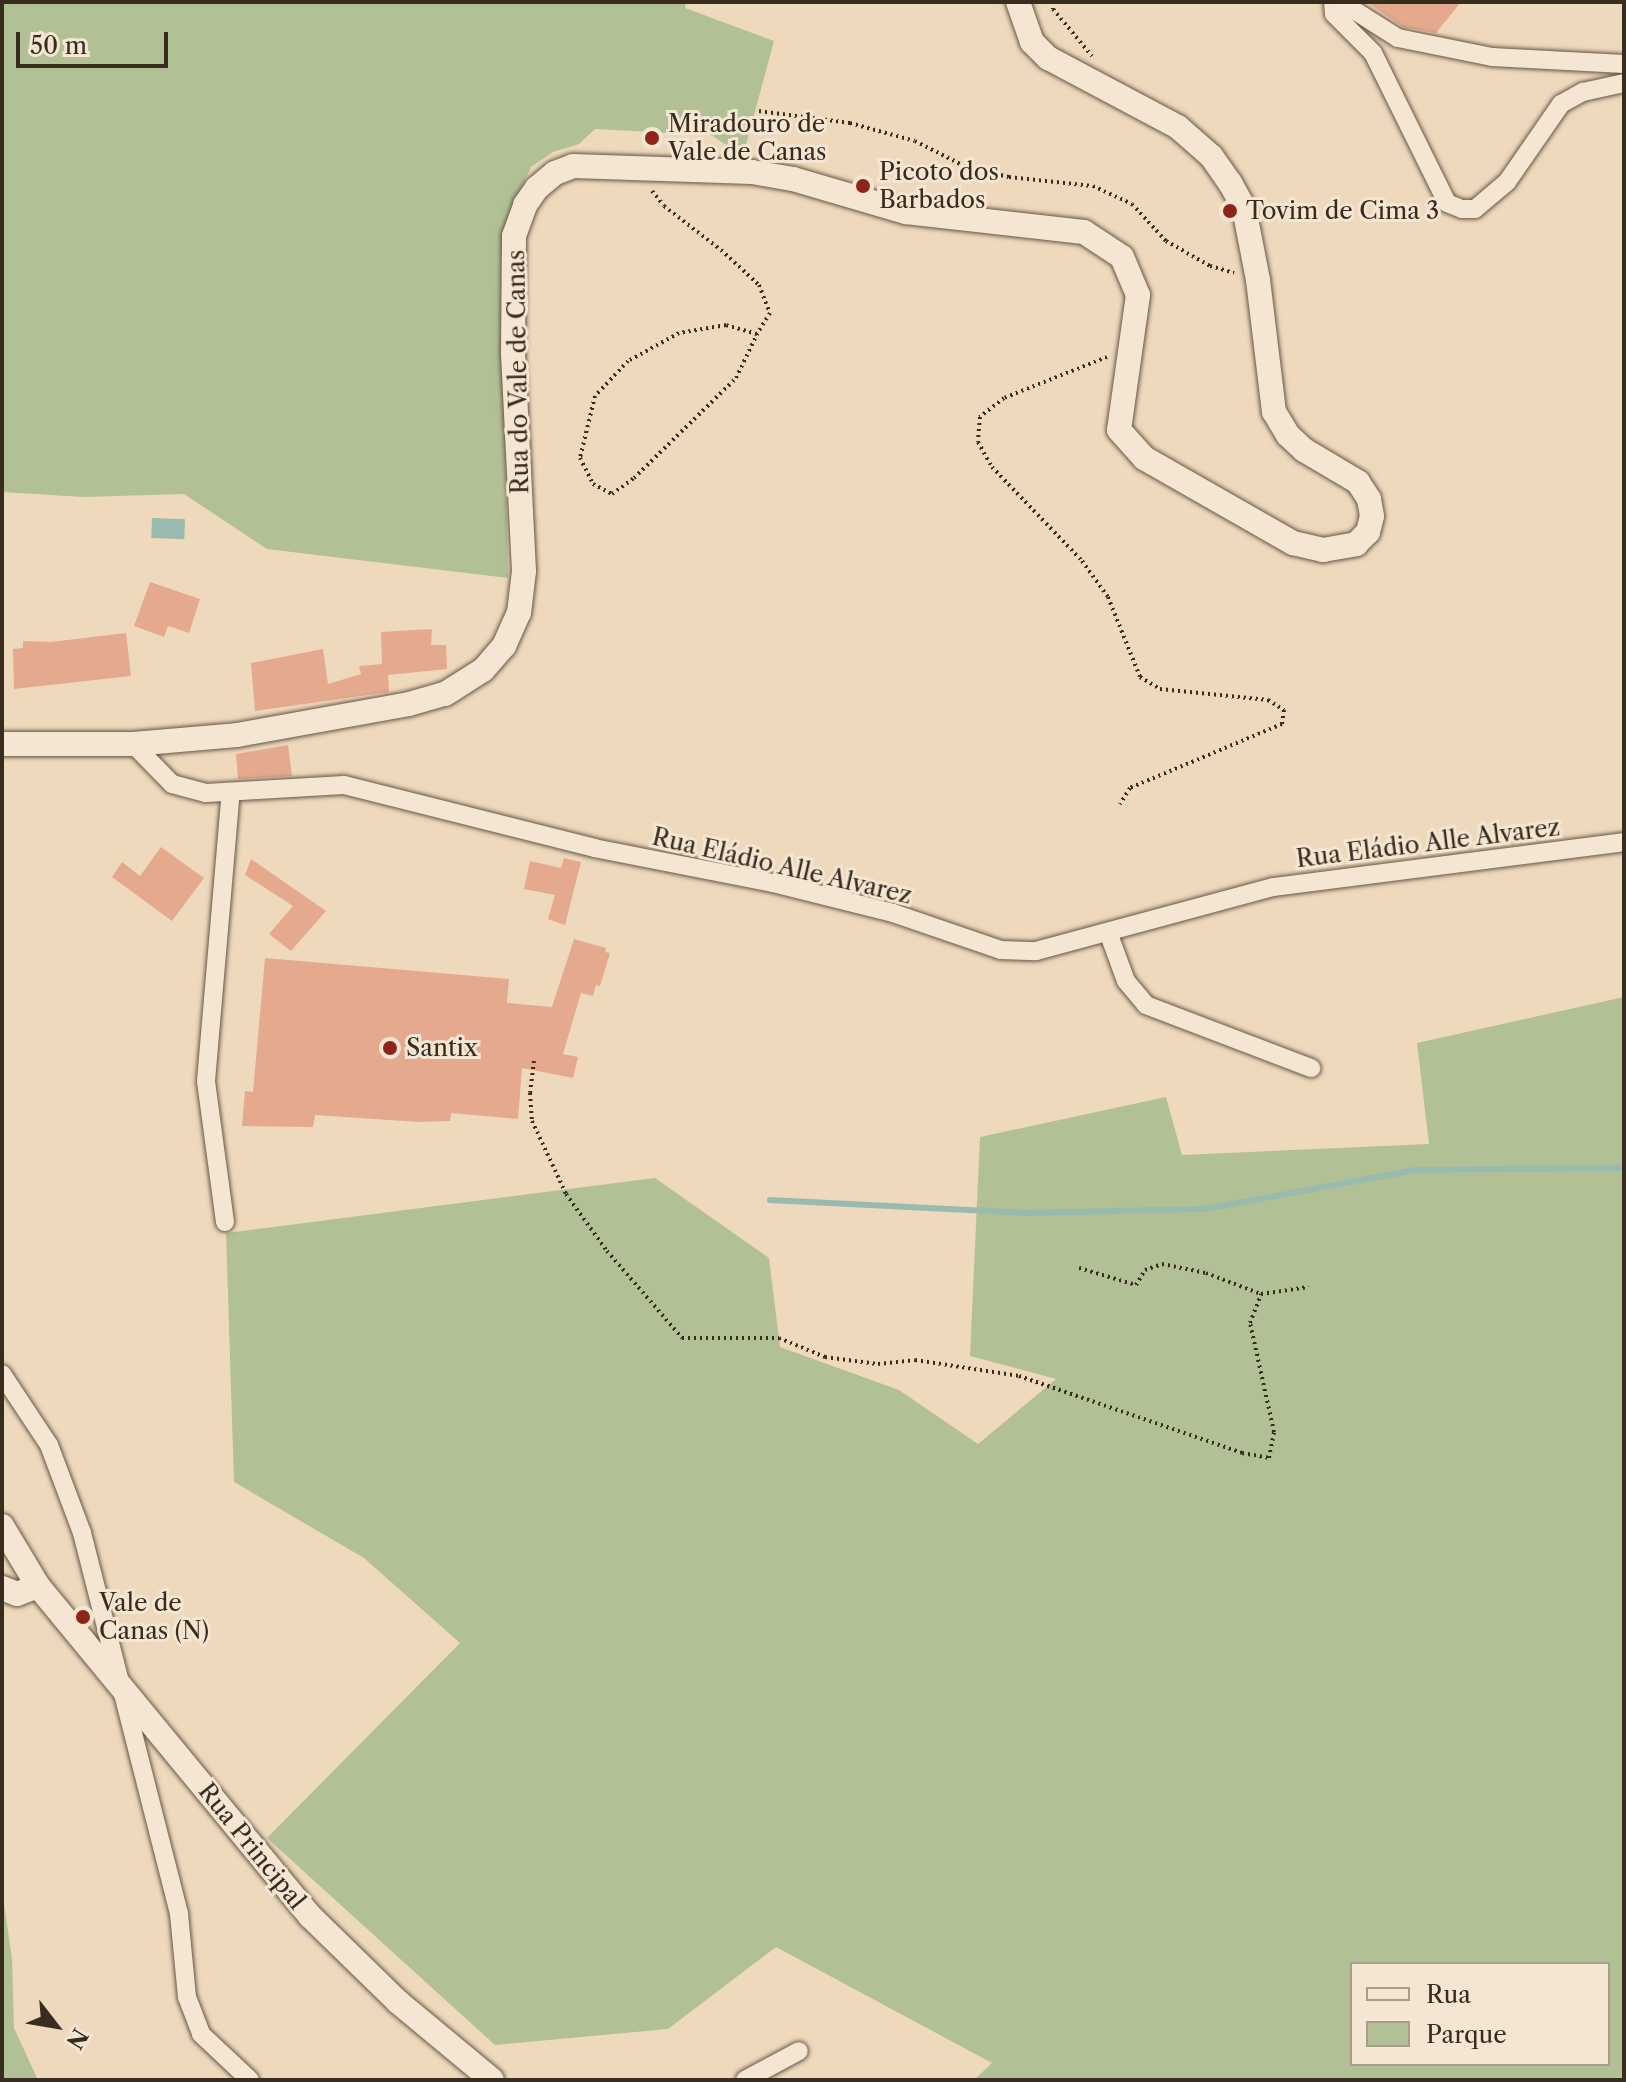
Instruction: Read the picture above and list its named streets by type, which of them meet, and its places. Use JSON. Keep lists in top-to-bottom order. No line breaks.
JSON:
{"streets":{"street":["Rua do Vale de Canas","Rua Eládio Alle Alvarez","Rua Principal"]},"crossings":[["Rua do Vale de Canas","Rua Eládio Alle Alvarez"]],"places":["Miradouro de Vale de Canas","Picoto dos Barbados","Tovim de Cima 3","Santix","Vale de Canas (N)"],"legend":["Rua","Parque"],"scale_bar":"50 m","north":"bottom right"}
